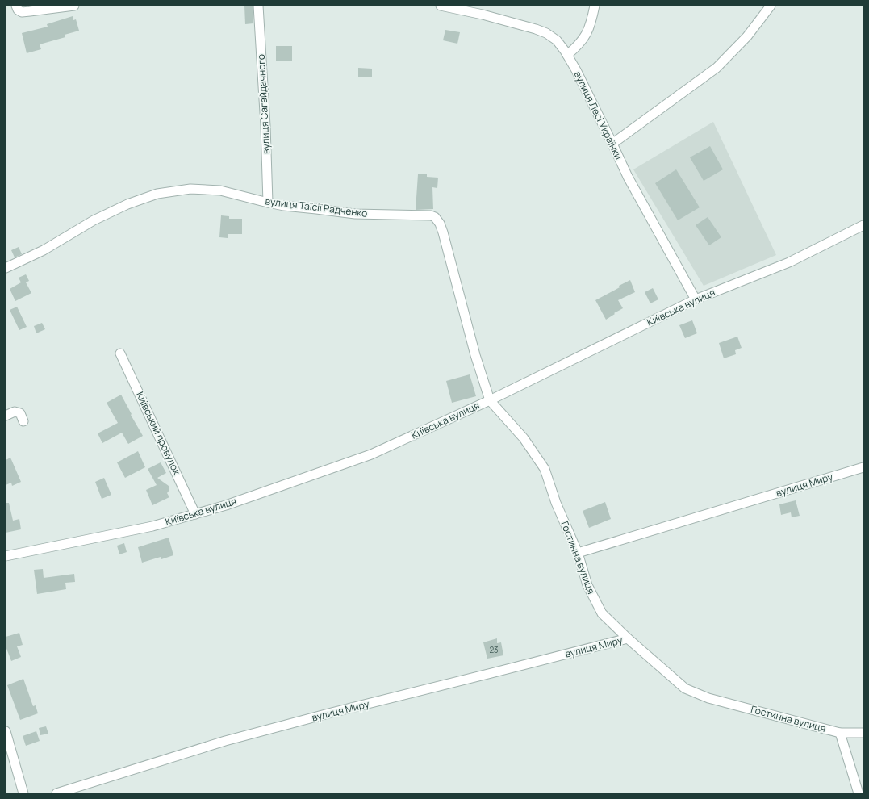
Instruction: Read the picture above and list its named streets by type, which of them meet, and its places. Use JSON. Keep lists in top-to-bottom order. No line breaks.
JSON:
{"streets":{"street":["вулиця Сагайдачного","вулиця Лесі Українки","вулиця Таїсії Радченко","Київська вулиця","Київський провулок","вулиця Миру","Гостинна вулиця"]},"crossings":[["вулиця Сагайдачного","вулиця Таїсії Радченко"],["вулиця Лесі Українки","Київська вулиця"],["вулиця Таїсії Радченко","Київська вулиця"],["вулиця Таїсії Радченко","Гостинна вулиця"],["Київська вулиця","Київський провулок"],["Київська вулиця","Гостинна вулиця"],["вулиця Миру","Гостинна вулиця"]],"house_numbers":["23"]}
